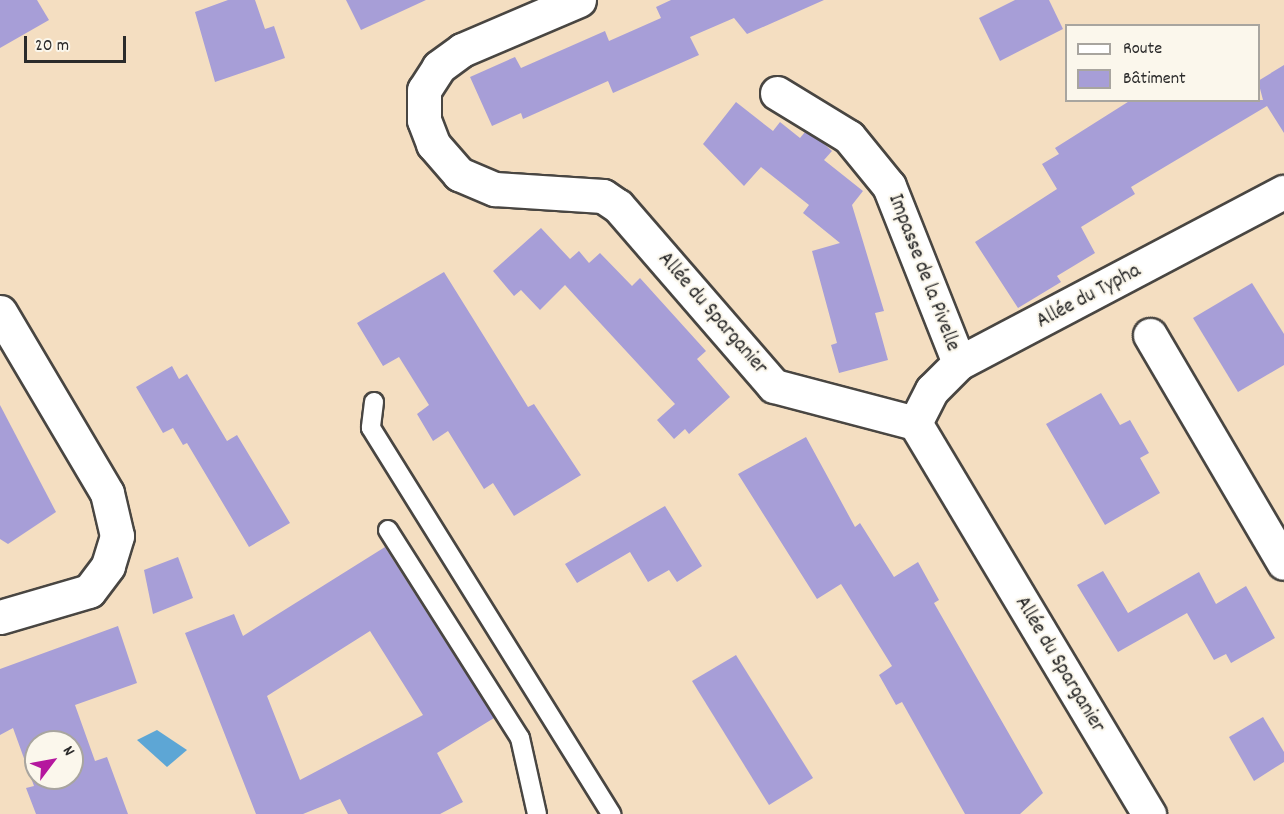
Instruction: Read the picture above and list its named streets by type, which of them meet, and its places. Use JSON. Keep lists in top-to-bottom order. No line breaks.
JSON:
{"streets":{"street":["Impasse de la Pivelle","Allée du Typha","Allée du Sparganier"]},"crossings":[["Impasse de la Pivelle","Allée du Typha"],["Allée du Typha","Allée du Sparganier"]],"legend":["Route","Bâtiment"],"scale_bar":"20 m","north":"top right"}
